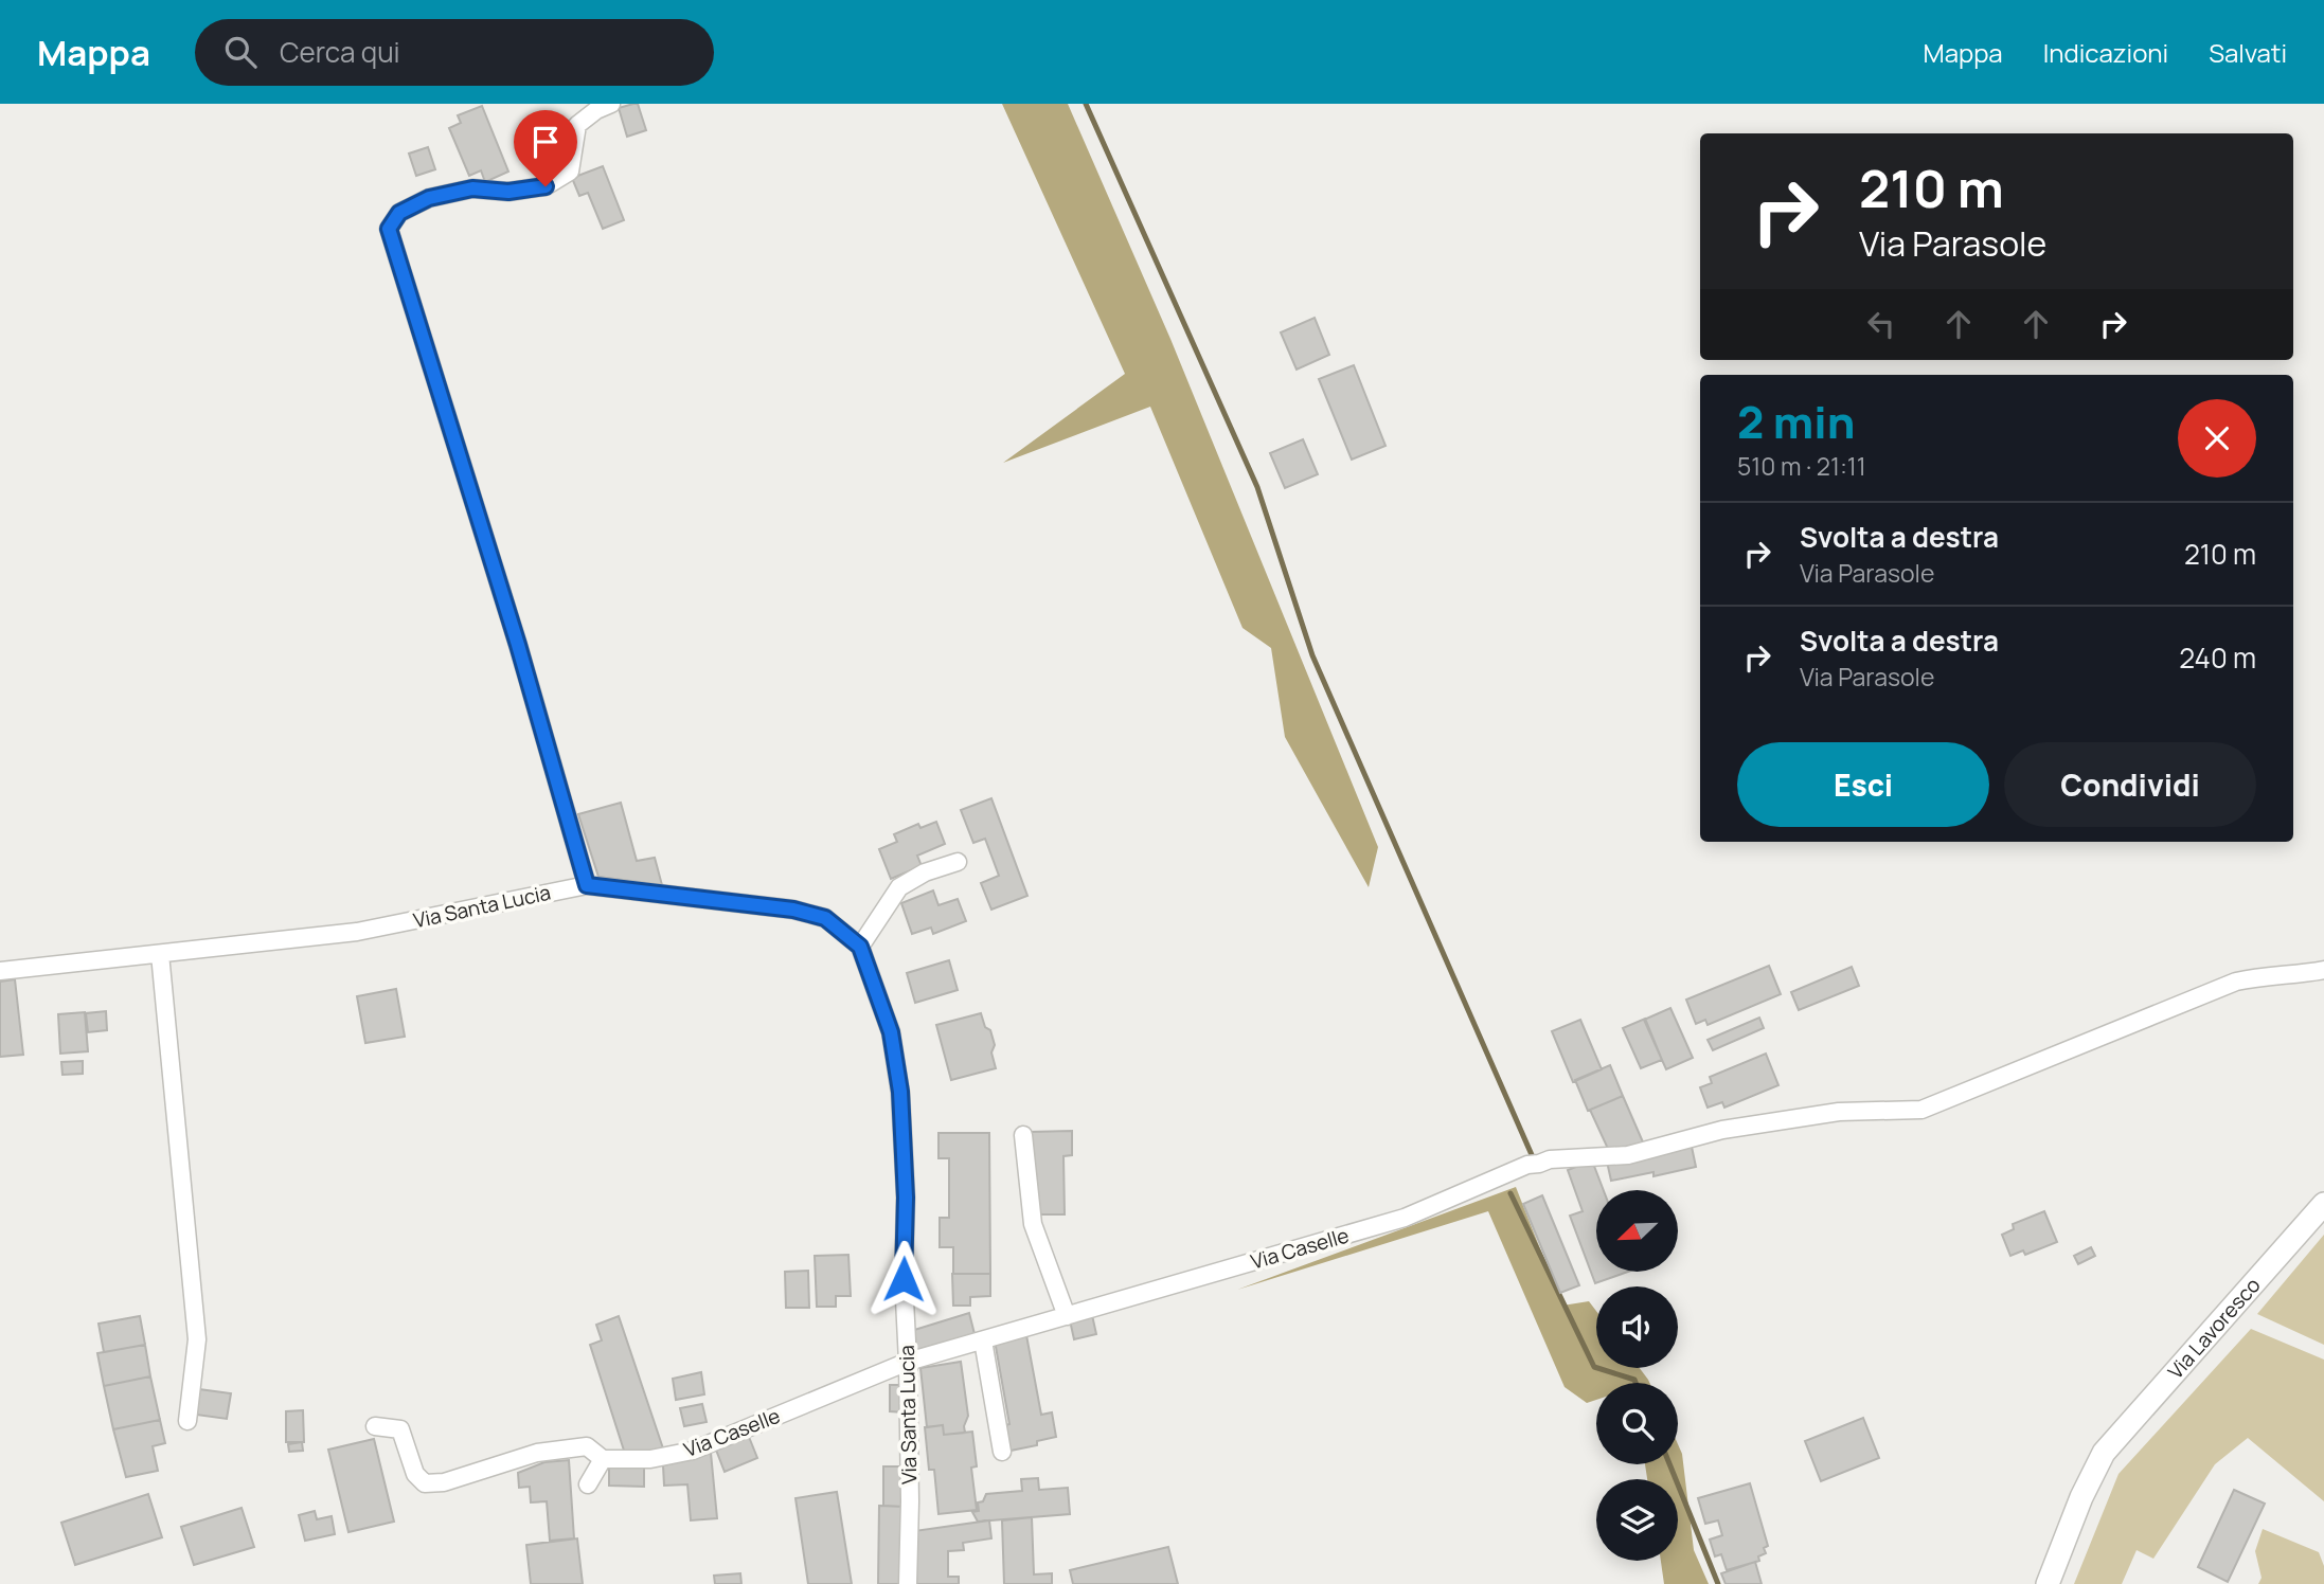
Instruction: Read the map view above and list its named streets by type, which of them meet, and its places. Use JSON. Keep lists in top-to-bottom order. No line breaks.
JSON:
{"streets":{"street":["Via Santa Lucia","Via Caselle","Via Lavoresco"]},"crossings":[["Via Santa Lucia","Via Caselle"]],"north":"bottom left","page":{"header":"Mappa","search":"Cerca qui","nav":["Mappa","Indicazioni","Salvati"],"turn":["210 m","Via Parasole"],"heading":["2 min","510 m · 21:11"],"list":[{"name":"Svolta a destra","note":"Via Parasole","value":"210 m"},{"name":"Svolta a destra","note":"Via Parasole","value":"240 m"}],"buttons":["Esci","Condividi"]}}
